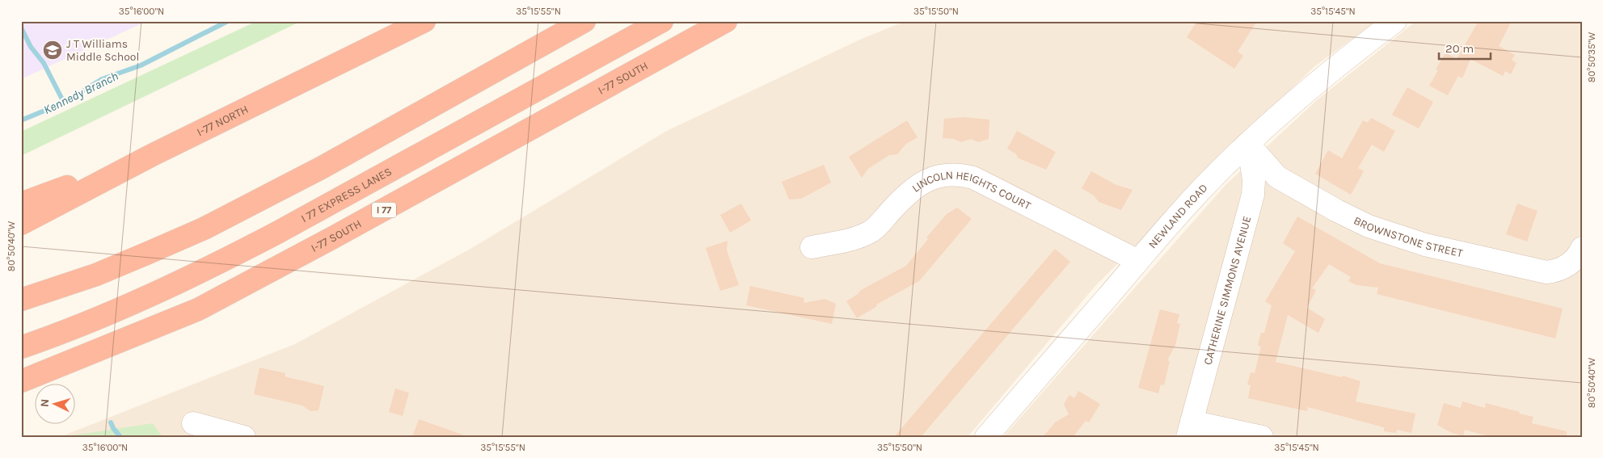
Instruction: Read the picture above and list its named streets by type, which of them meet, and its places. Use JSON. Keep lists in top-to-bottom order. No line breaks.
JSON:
{"streets":{"highway":["I-77 SOUTH","I-77 NORTH","I 77 EXPRESS LANES","I 77"],"street":["LINCOLN HEIGHTS COURT","NEWLAND ROAD","BROWNSTONE STREET","CATHERINE SIMMONS AVENUE"]},"crossings":[["LINCOLN HEIGHTS COURT","NEWLAND ROAD"],["NEWLAND ROAD","BROWNSTONE STREET"],["NEWLAND ROAD","CATHERINE SIMMONS AVENUE"],["BROWNSTONE STREET","CATHERINE SIMMONS AVENUE"]],"water":["Kennedy Branch"],"places":{"school or university":["J T Williams Middle School"]},"scale_bar":"20 m","north":"left","coordinates":["35°16'00\"N","35°15'55\"N","35°15'50\"N","35°15'45\"N","80°50'35\"W","80°50'40\"W"]}
